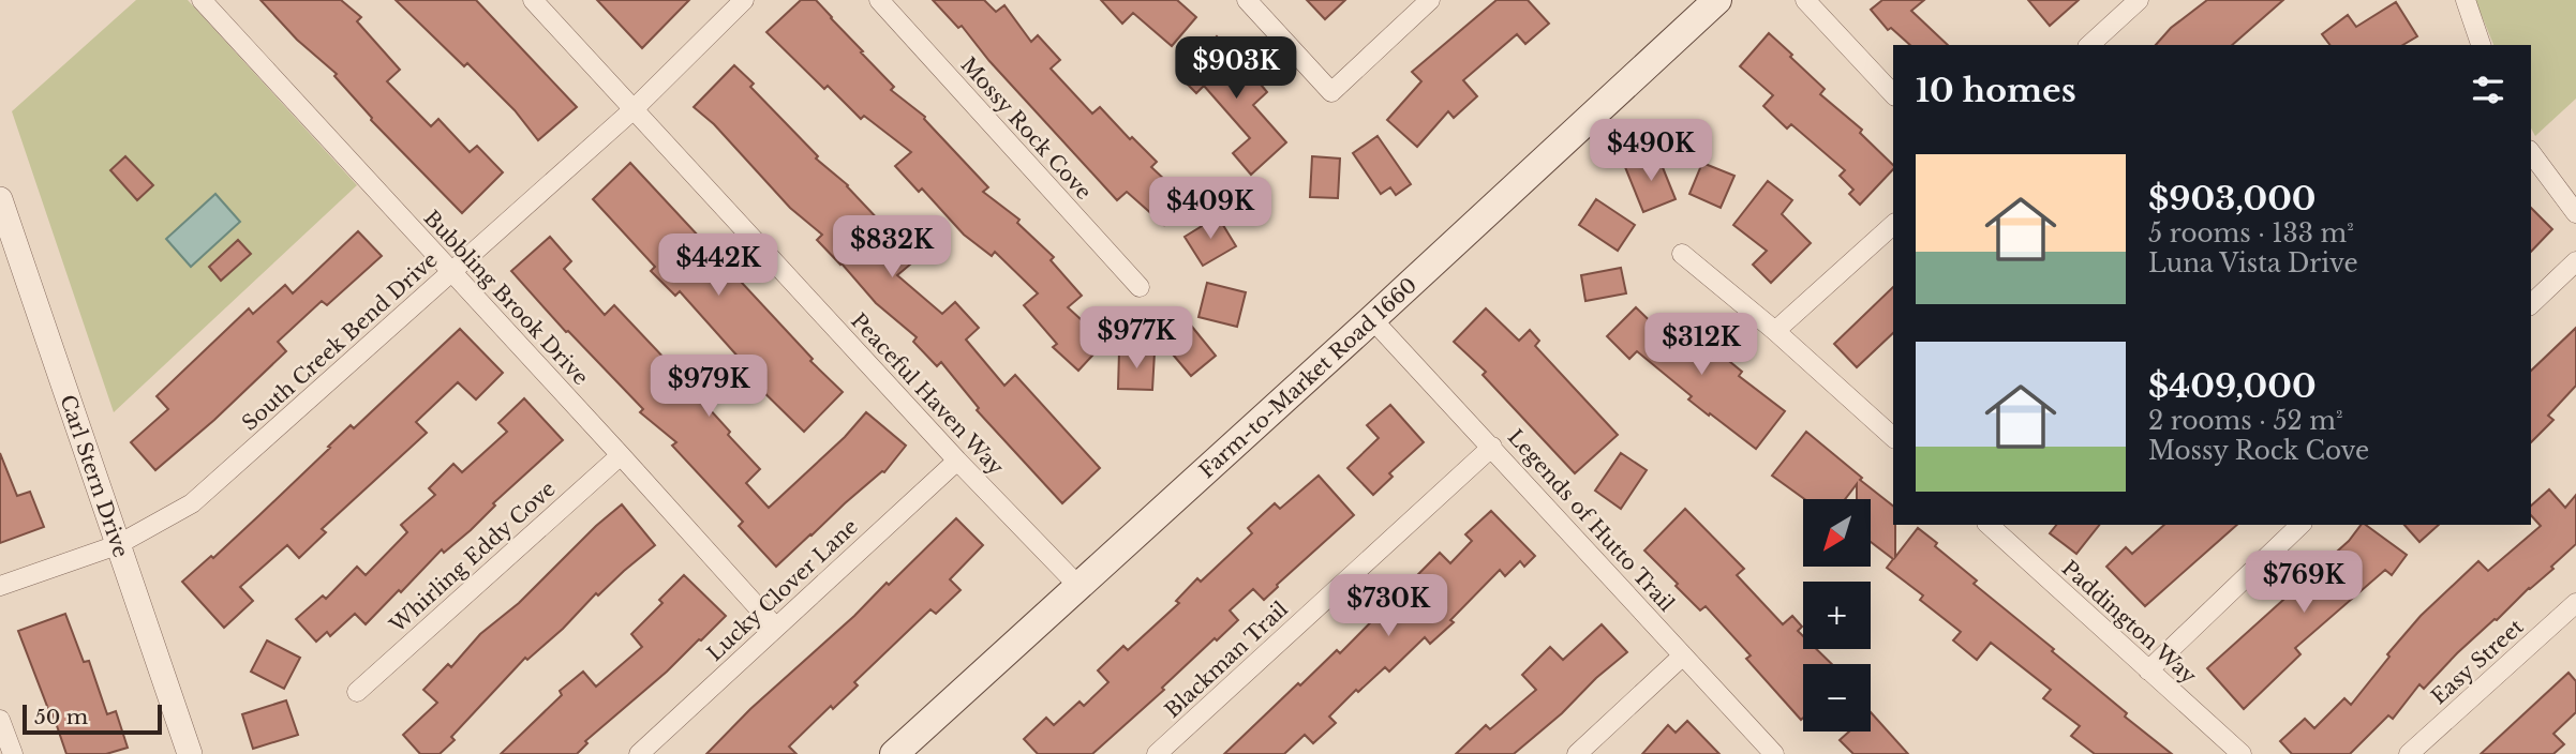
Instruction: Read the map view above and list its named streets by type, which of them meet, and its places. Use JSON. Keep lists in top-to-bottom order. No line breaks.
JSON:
{"streets":{"main road":["Farm-to-Market Road 1660"],"street":["Mossy Rock Cove","Bubbling Brook Drive","South Creek Bend Drive","Peaceful Haven Way","Carl Stern Drive","Legends of Hutto Trail","Whirling Eddy Cove","Lucky Clover Lane","Paddington Way","Blackman Trail","Easy Street"]},"crossings":[["Bubbling Brook Drive","South Creek Bend Drive"],["Bubbling Brook Drive","Whirling Eddy Cove"],["Bubbling Brook Drive","Lucky Clover Lane"],["South Creek Bend Drive","Peaceful Haven Way"],["South Creek Bend Drive","Carl Stern Drive"],["Farm-to-Market Road 1660","Peaceful Haven Way"],["Farm-to-Market Road 1660","Legends of Hutto Trail"],["Peaceful Haven Way","Lucky Clover Lane"],["Legends of Hutto Trail","Blackman Trail"]],"scale_bar":"50 m","north":"bottom left","page":{"price":["$903K","$490K","$409K","$832K","$442K","$977K","$312K","$979K","$769K","$730K"],"heading":"10 homes","list":[{"name":"$903,000","note":"5 rooms · 133 m² · Luna Vista Drive"},{"name":"$409,000","note":"2 rooms · 52 m² · Mossy Rock Cove"}],"map_buttons":["+","−"],"scale":"50 m"}}
